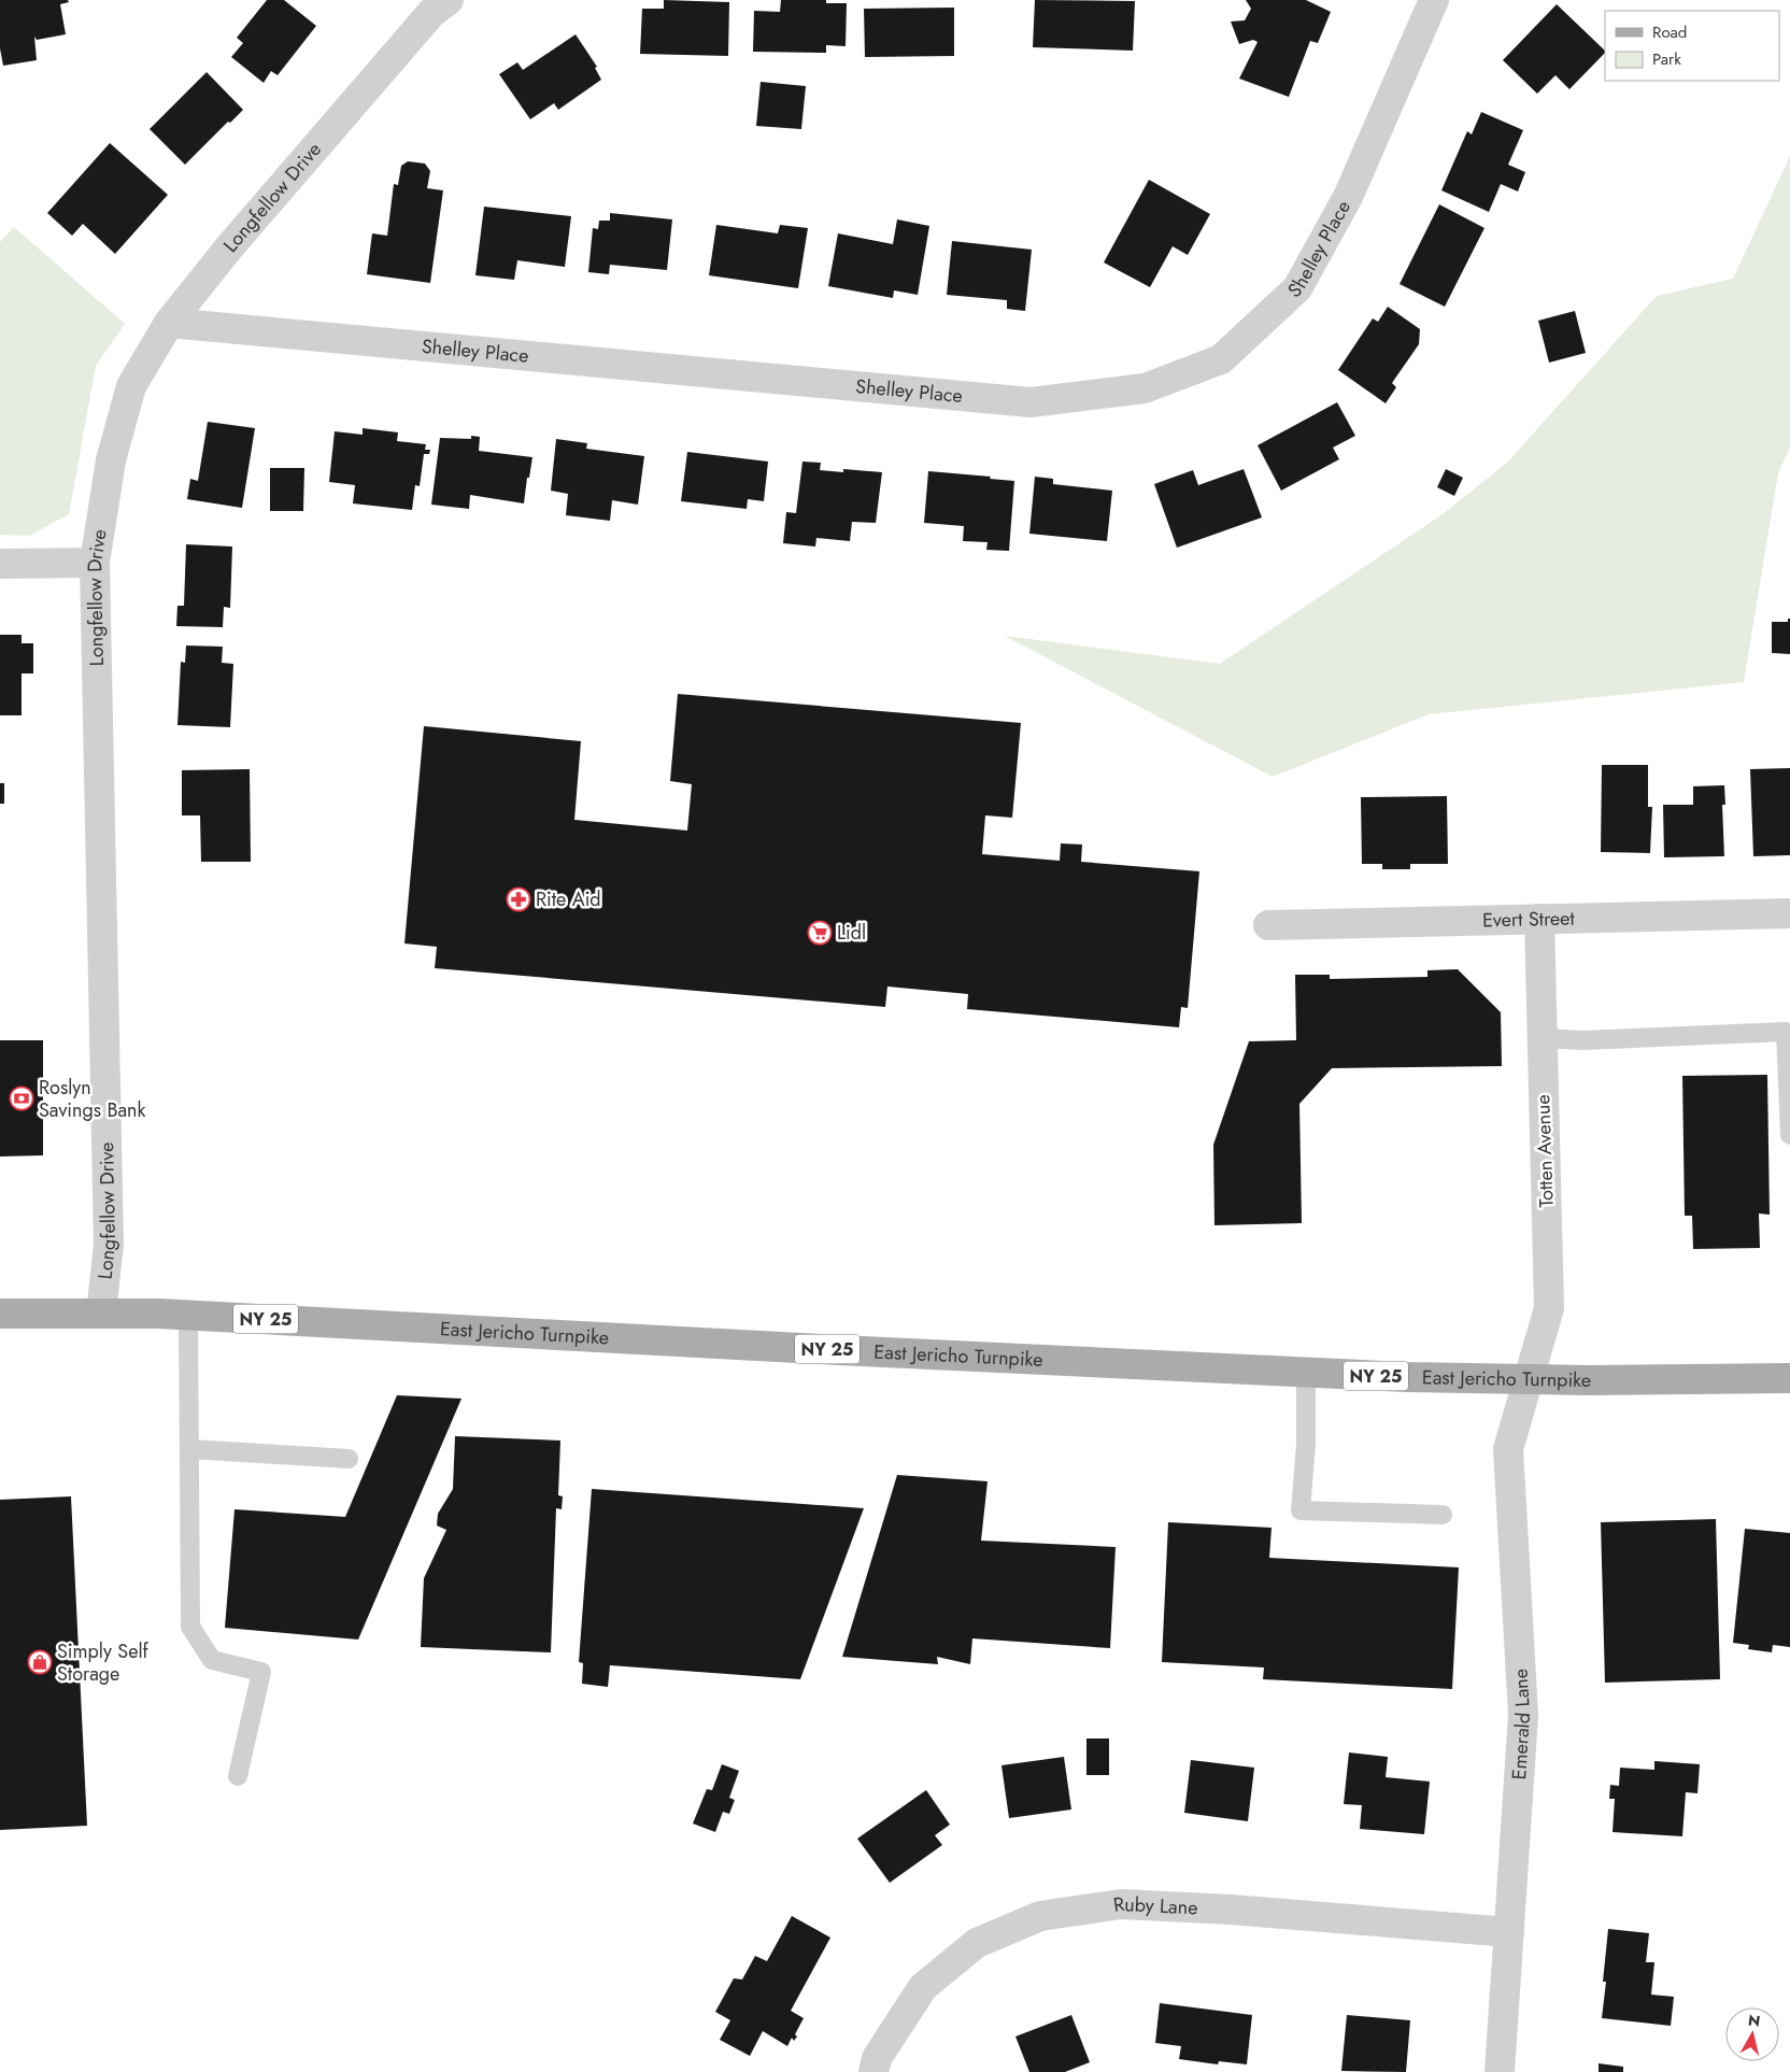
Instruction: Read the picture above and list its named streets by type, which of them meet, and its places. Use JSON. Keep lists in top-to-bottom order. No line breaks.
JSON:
{"streets":{"main road":["NY 25","East Jericho Turnpike"],"street":["Longfellow Drive","Shelley Place","Evert Street","Totten Avenue","Emerald Lane","Ruby Lane"]},"crossings":[["Longfellow Drive","Shelley Place"],["Longfellow Drive","East Jericho Turnpike"],["Evert Street","Totten Avenue"],["Totten Avenue","East Jericho Turnpike"],["Totten Avenue","Emerald Lane"],["East Jericho Turnpike","Emerald Lane"],["Emerald Lane","Ruby Lane"]],"places":{"pharmacy":["Rite Aid"],"supermarket":["Lidl"],"bank":["Roslyn Savings Bank"],"shop":["Simply Self Storage"]},"legend":["Road","Park"],"north":"top"}
